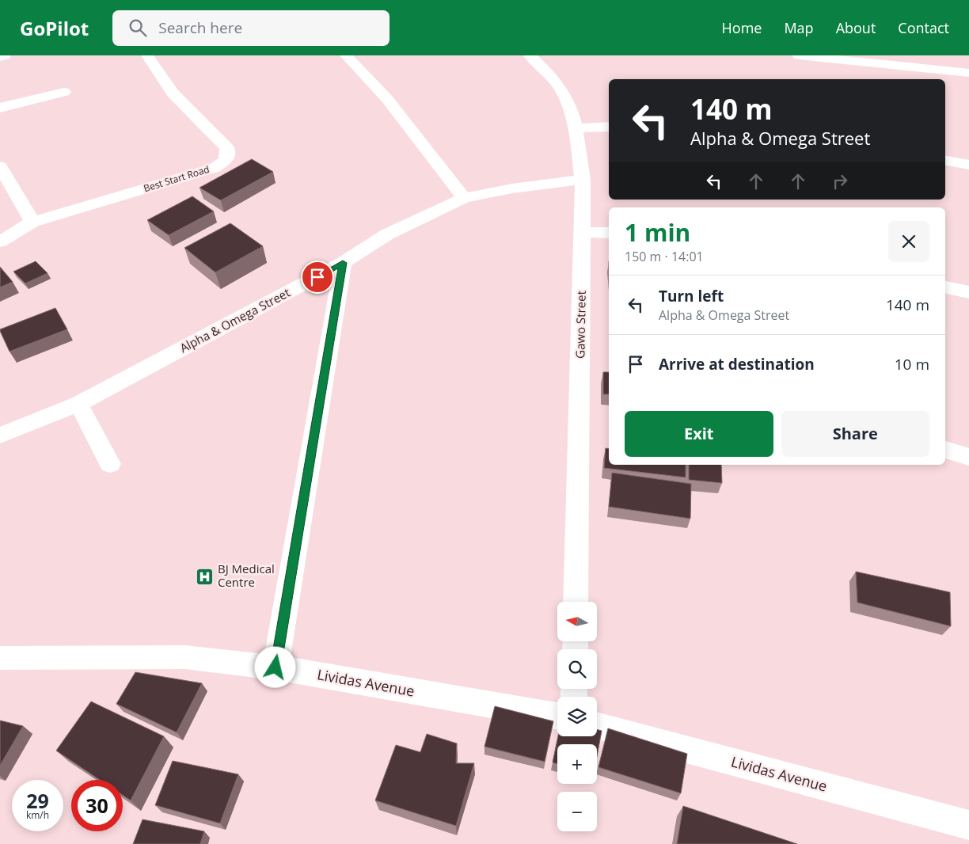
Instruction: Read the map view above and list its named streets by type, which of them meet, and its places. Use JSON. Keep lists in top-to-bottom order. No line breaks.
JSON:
{"streets":{"street":["Best Start Road","Alpha & Omega Street","Gawo Street","Lividas Avenue"]},"crossings":[["Alpha & Omega Street","Gawo Street"]],"places":{"hospital":["BJ Medical Centre"]},"north":"left","page":{"header":"GoPilot","search":"Search here","nav":["Home","Map","About","Contact"],"turn":["140 m","Alpha & Omega Street"],"heading":["1 min","150 m · 14:01"],"list":[{"name":"Turn left","note":"Alpha & Omega Street","value":"140 m"},{"name":"Arrive at destination","value":"10 m"}],"buttons":["Exit","Share"],"map_buttons":["+","−"],"speed":"29 km/h","limit":"30"}}
